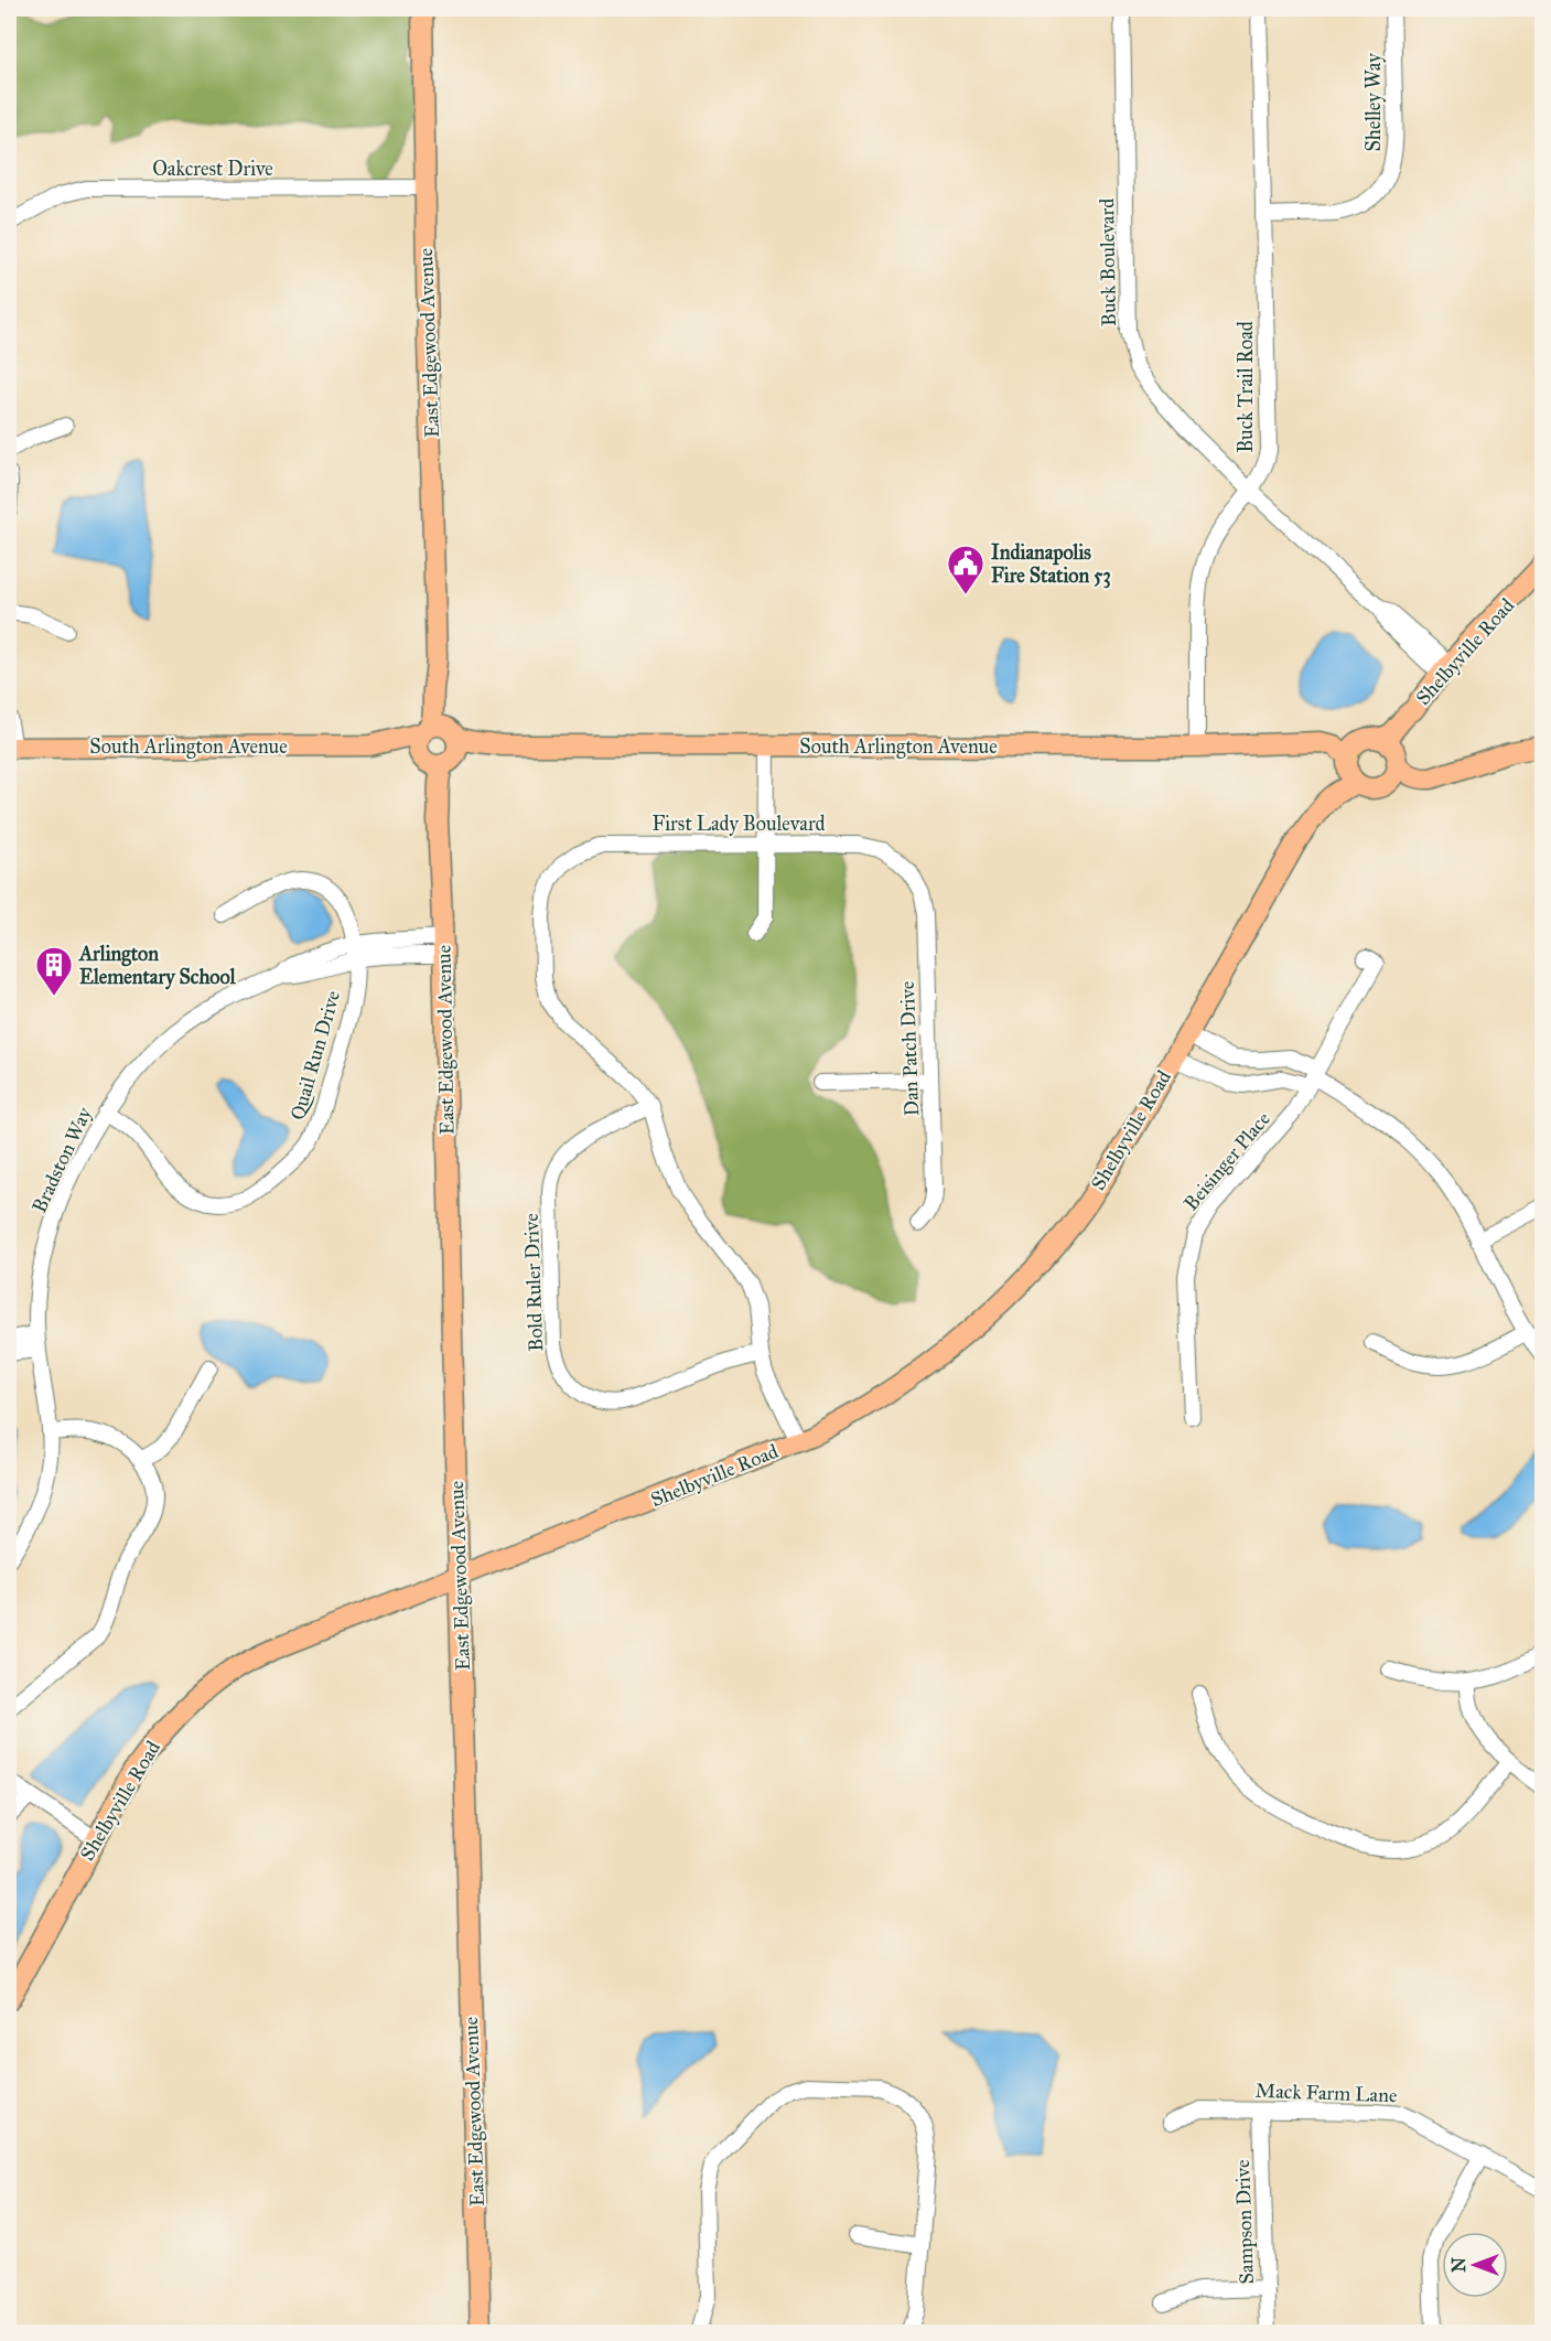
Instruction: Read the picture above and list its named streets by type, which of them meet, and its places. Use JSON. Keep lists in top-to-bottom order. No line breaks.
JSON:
{"streets":{"main road":["East Edgewood Avenue","Shelbyville Road","South Arlington Avenue"],"street":["Shelley Way","Oakcrest Drive","Buck Boulevard","Buck Trail Road","First Lady Boulevard","Dan Patch Drive","Quail Run Drive","Bradston Way","Beisinger Place","Bold Ruler Drive","Mack Farm Lane","Sampson Drive"]},"crossings":[["Shelley Way","Buck Trail Road"],["Oakcrest Drive","East Edgewood Avenue"],["Buck Boulevard","Buck Trail Road"],["Buck Boulevard","Shelbyville Road"],["East Edgewood Avenue","Shelbyville Road"],["East Edgewood Avenue","South Arlington Avenue"],["East Edgewood Avenue","Bradston Way"],["Buck Trail Road","South Arlington Avenue"],["First Lady Boulevard","Dan Patch Drive"],["First Lady Boulevard","Bold Ruler Drive"],["Quail Run Drive","Bradston Way"],["Mack Farm Lane","Sampson Drive"]],"places":{"public building":["Indianapolis Fire Station 53"],"building":["Arlington Elementary School"]},"north":"left"}
